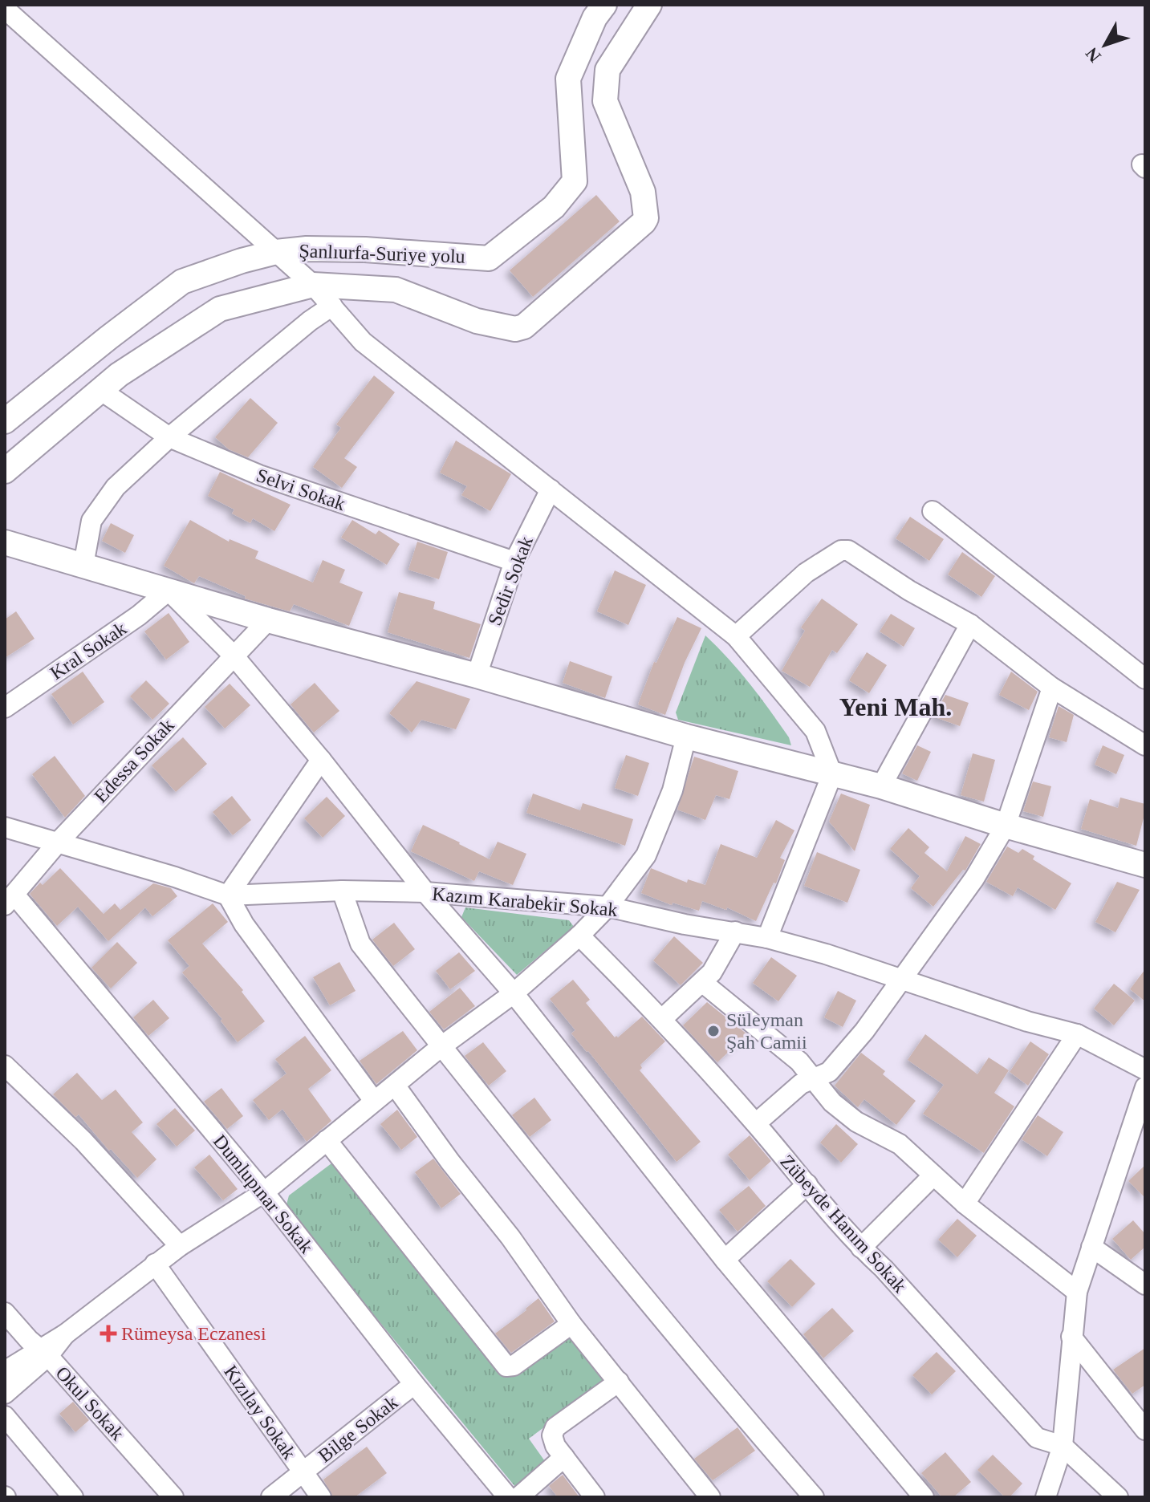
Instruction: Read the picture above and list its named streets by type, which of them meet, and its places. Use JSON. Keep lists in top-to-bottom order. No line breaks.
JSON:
{"streets":{"main road":["Şanlıurfa-Suriye yolu"],"street":["Selvi Sokak","Sedir Sokak","Kral Sokak","Edessa Sokak","Kazım Karabekir Sokak","Dumlupınar Sokak","Zübeyde Hanım Sokak","Okul Sokak","Kızılay Sokak","Bilge Sokak"]},"crossings":[["Şanlıurfa-Suriye yolu","Selvi Sokak"],["Selvi Sokak","Sedir Sokak"],["Edessa Sokak","Kazım Karabekir Sokak"],["Edessa Sokak","Dumlupınar Sokak"],["Dumlupınar Sokak","Bilge Sokak"],["Kızılay Sokak","Bilge Sokak"]],"districts":["Yeni Mah."],"places":{"other":["Süleyman Şah Camii"],"health":["Rümeysa Eczanesi"]},"north":"bottom left"}
